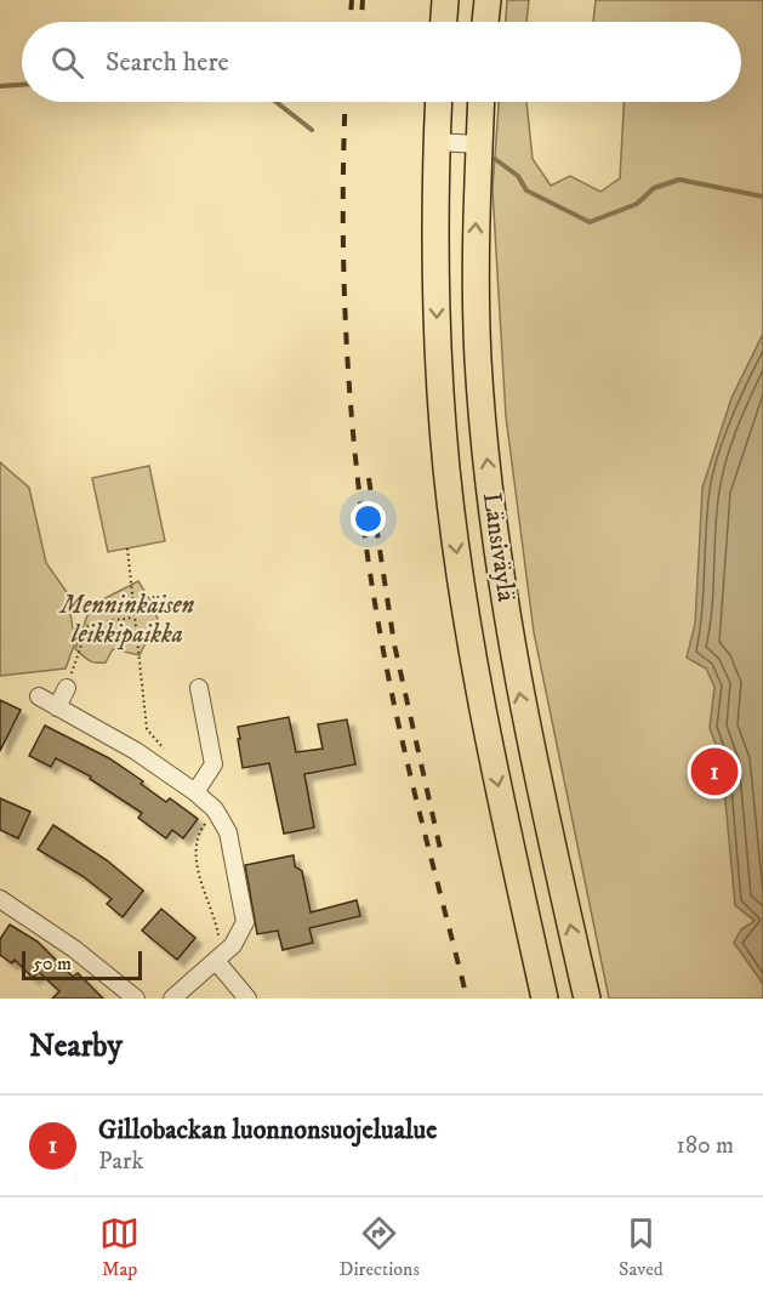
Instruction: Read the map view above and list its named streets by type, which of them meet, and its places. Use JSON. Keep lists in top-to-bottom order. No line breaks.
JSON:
{"streets":{"highway":["Länsiväylä"]},"parks":["Menninkäisen leikkipaikka"],"scale_bar":"50 m","page":{"search":"Search here","pins":"1","scale":"50 m","heading":"Nearby","list":[{"mark":"1","name":"Gillobackan luonnonsuojelualue","note":"Park","value":"180 m"}],"nav":["Map","Directions","Saved"]}}
